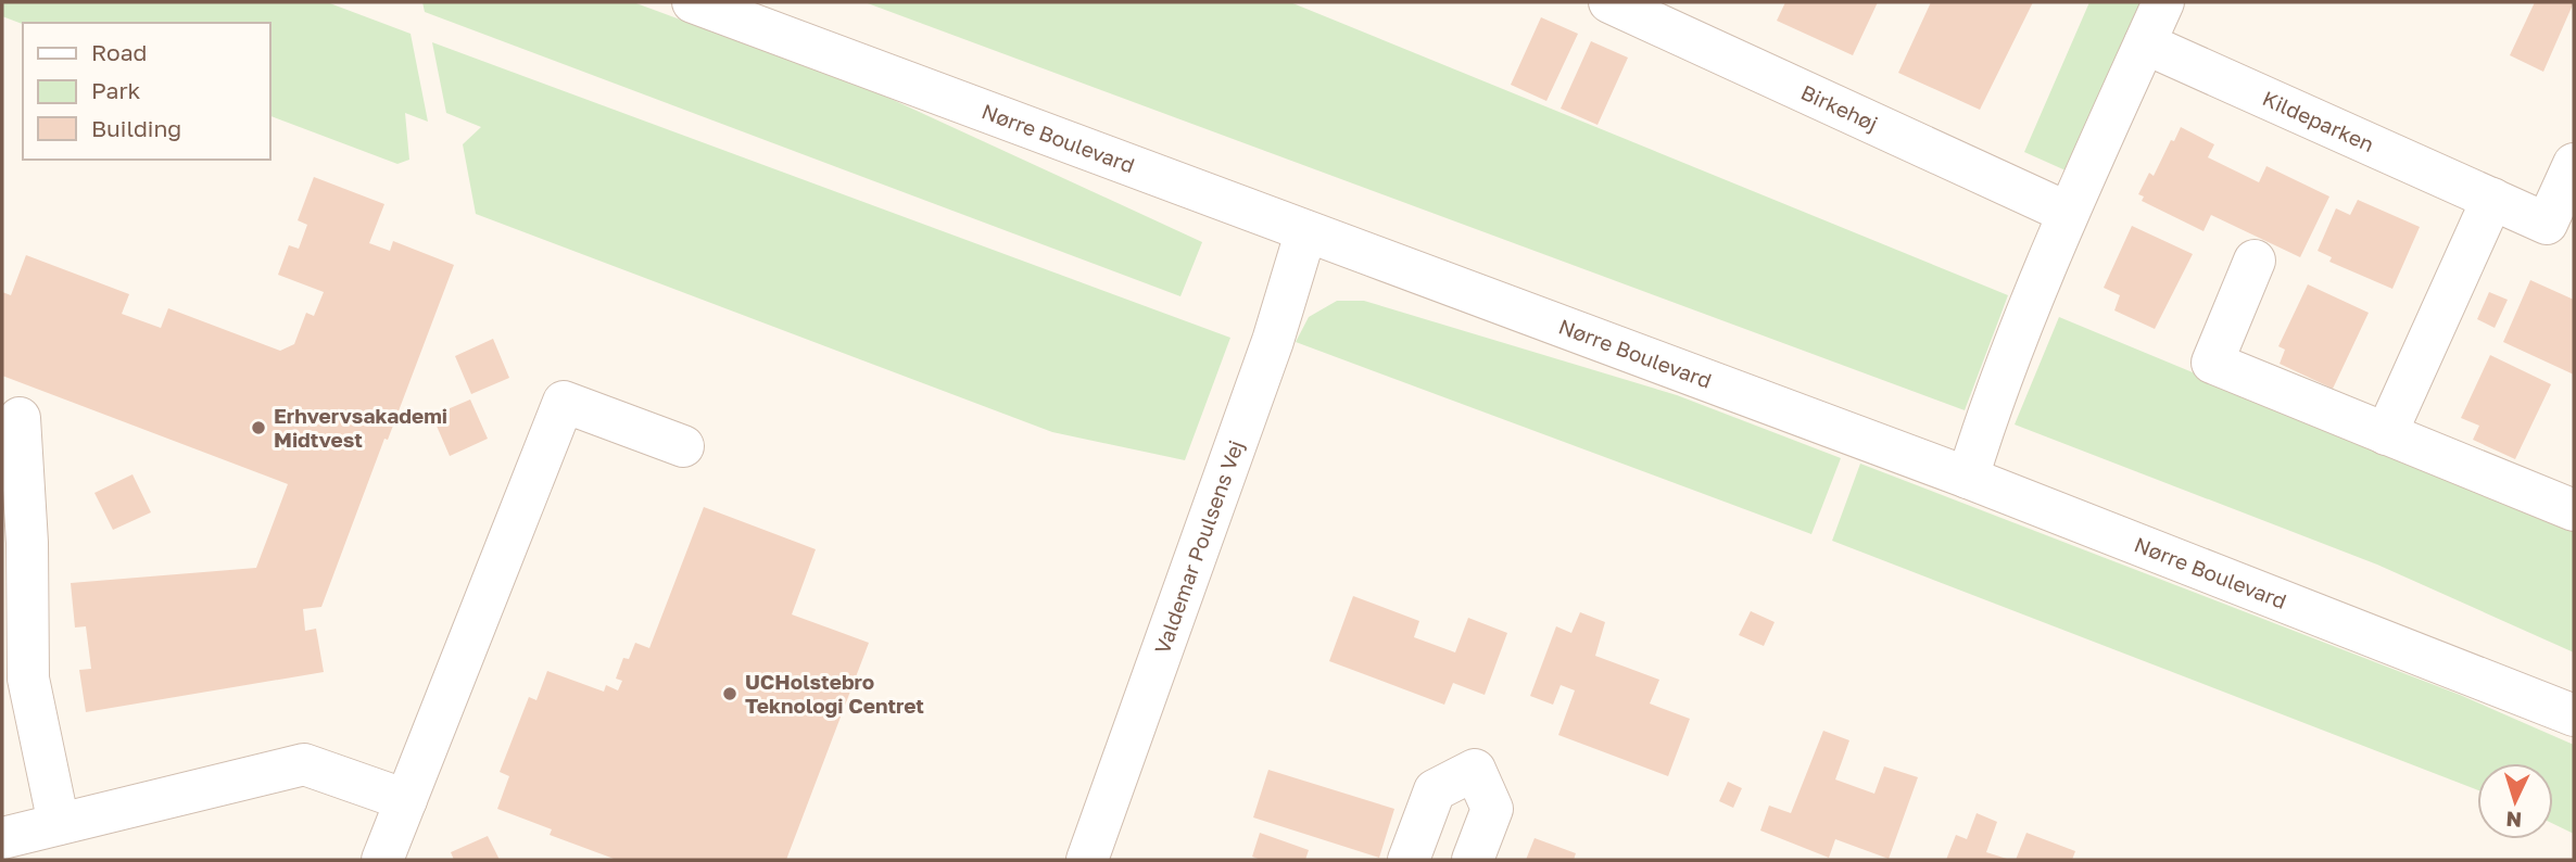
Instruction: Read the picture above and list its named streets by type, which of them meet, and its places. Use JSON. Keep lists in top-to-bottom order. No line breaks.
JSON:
{"streets":{"street":["Birkehøj","Kildeparken","Nørre Boulevard","Valdemar Poulsens Vej"]},"crossings":[["Nørre Boulevard","Valdemar Poulsens Vej"]],"places":["Erhvervsakademi Midtvest","UCHolstebro Teknologi Centret"],"legend":["Road","Park","Building"],"north":"bottom"}
